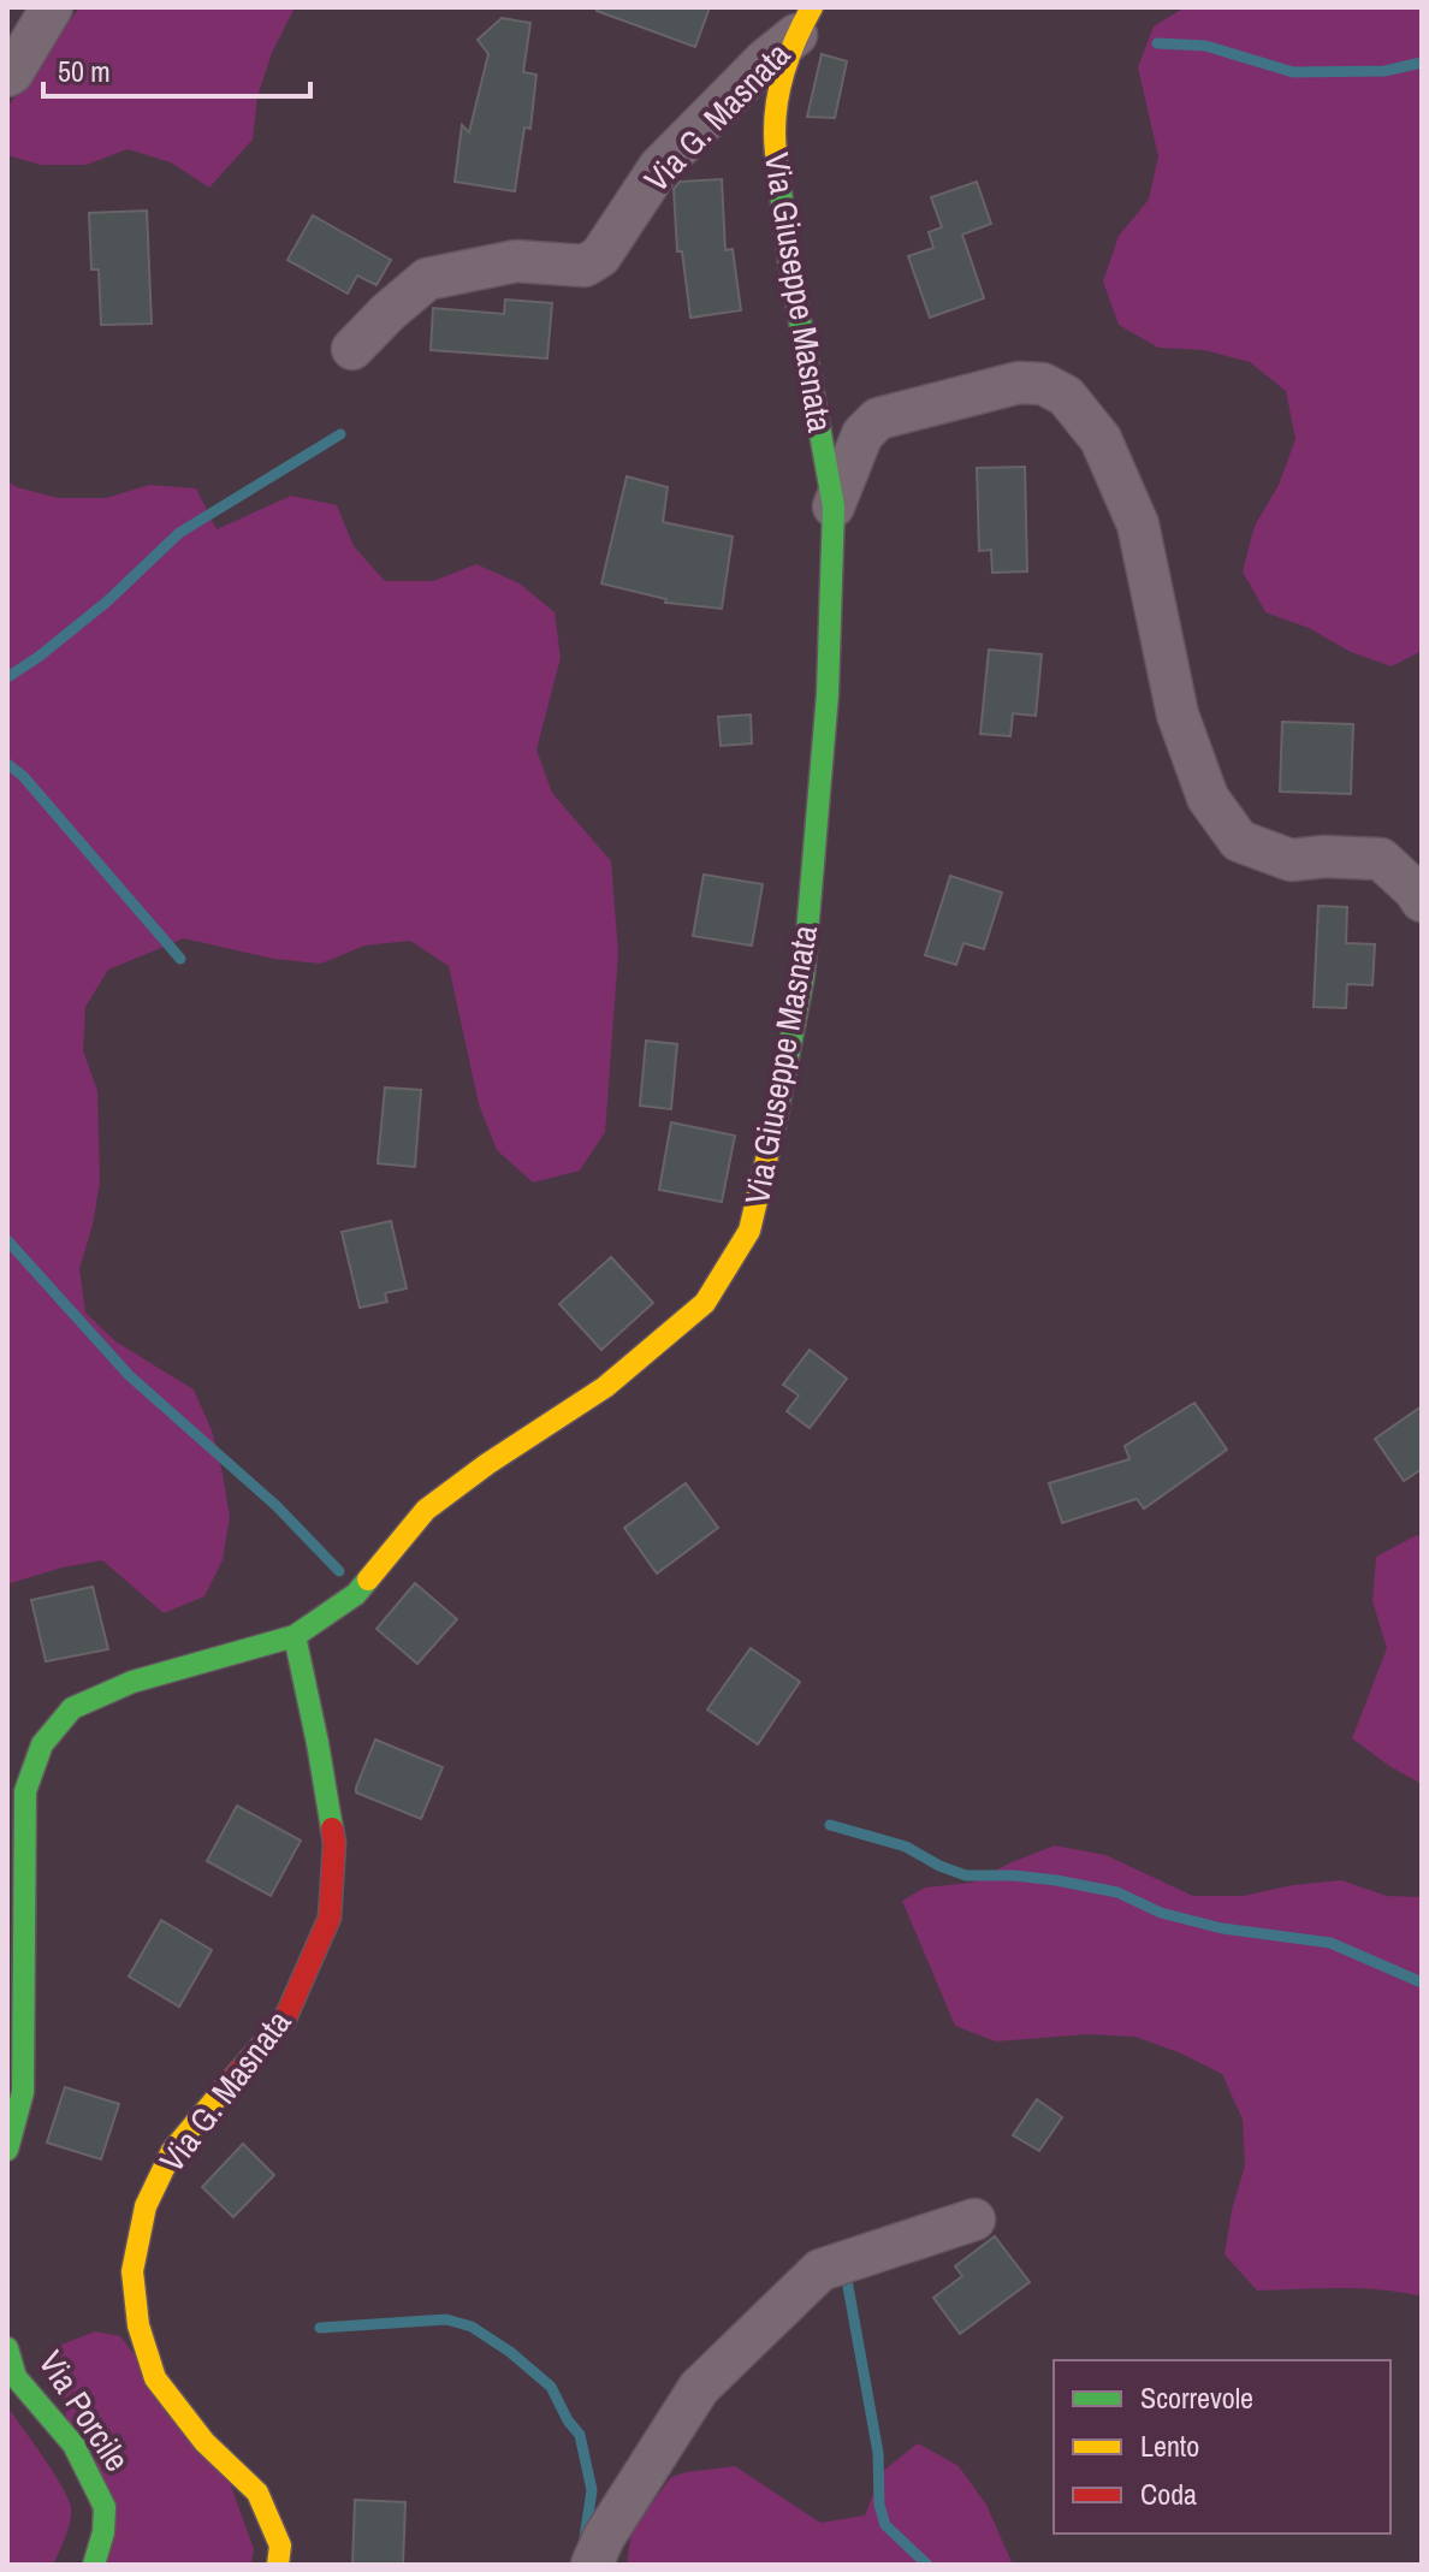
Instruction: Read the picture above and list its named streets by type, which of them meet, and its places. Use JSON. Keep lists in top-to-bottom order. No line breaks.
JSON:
{"streets":{"street":["Via G. Masnata","Via Giuseppe Masnata","Via Porcile"]},"crossings":[["Via G. Masnata","Via Giuseppe Masnata"]],"legend":["Scorrevole","Lento","Coda"],"scale_bar":"50 m"}
